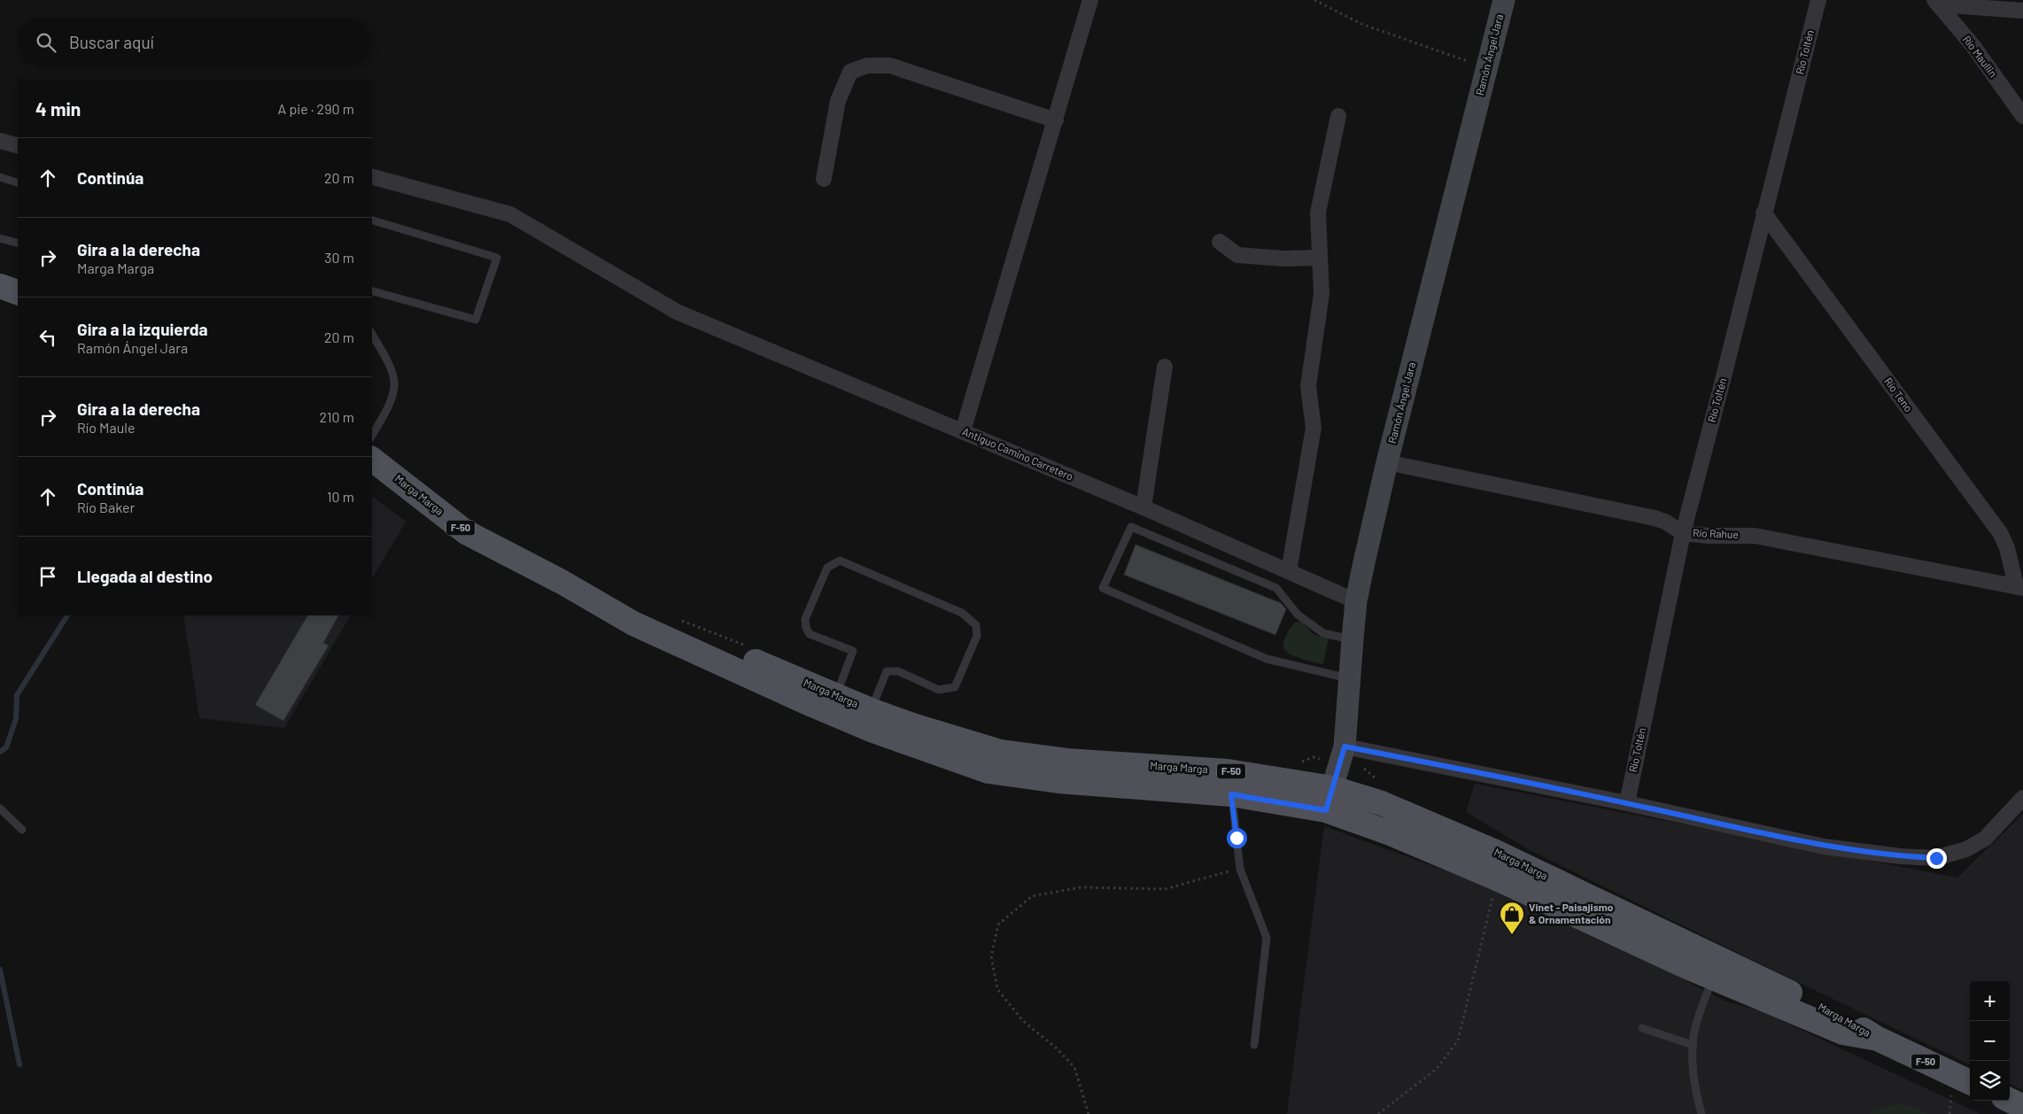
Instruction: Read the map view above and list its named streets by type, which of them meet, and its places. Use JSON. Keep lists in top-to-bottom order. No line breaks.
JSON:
{"streets":{"main road":["Ramón Ángel Jara","Marga Marga","F-50"],"street":["Río Toltén","Río Maullin","Río Teno","Antiguo Camino Carretero","Río Rahue"]},"crossings":[["Río Toltén","Río Teno"],["Río Toltén","Río Rahue"],["Ramón Ángel Jara","Antiguo Camino Carretero"],["Ramón Ángel Jara","Marga Marga"],["Ramón Ángel Jara","Río Rahue"],["Río Teno","Río Rahue"]],"places":{"shop":["Vinet - Paisajismo & Ornamentación"]},"page":{"search":"Buscar aquí","heading":["4 min","A pie · 290 m"],"list":[["Continúa","20 m"],["Gira a la derecha","Marga Marga","30 m"],["Gira a la izquierda","Ramón Ángel Jara","20 m"],["Gira a la derecha","Río Maule","210 m"],["Continúa","Río Baker","10 m"],"Llegada al destino"],"map_buttons":["+","−"]}}
